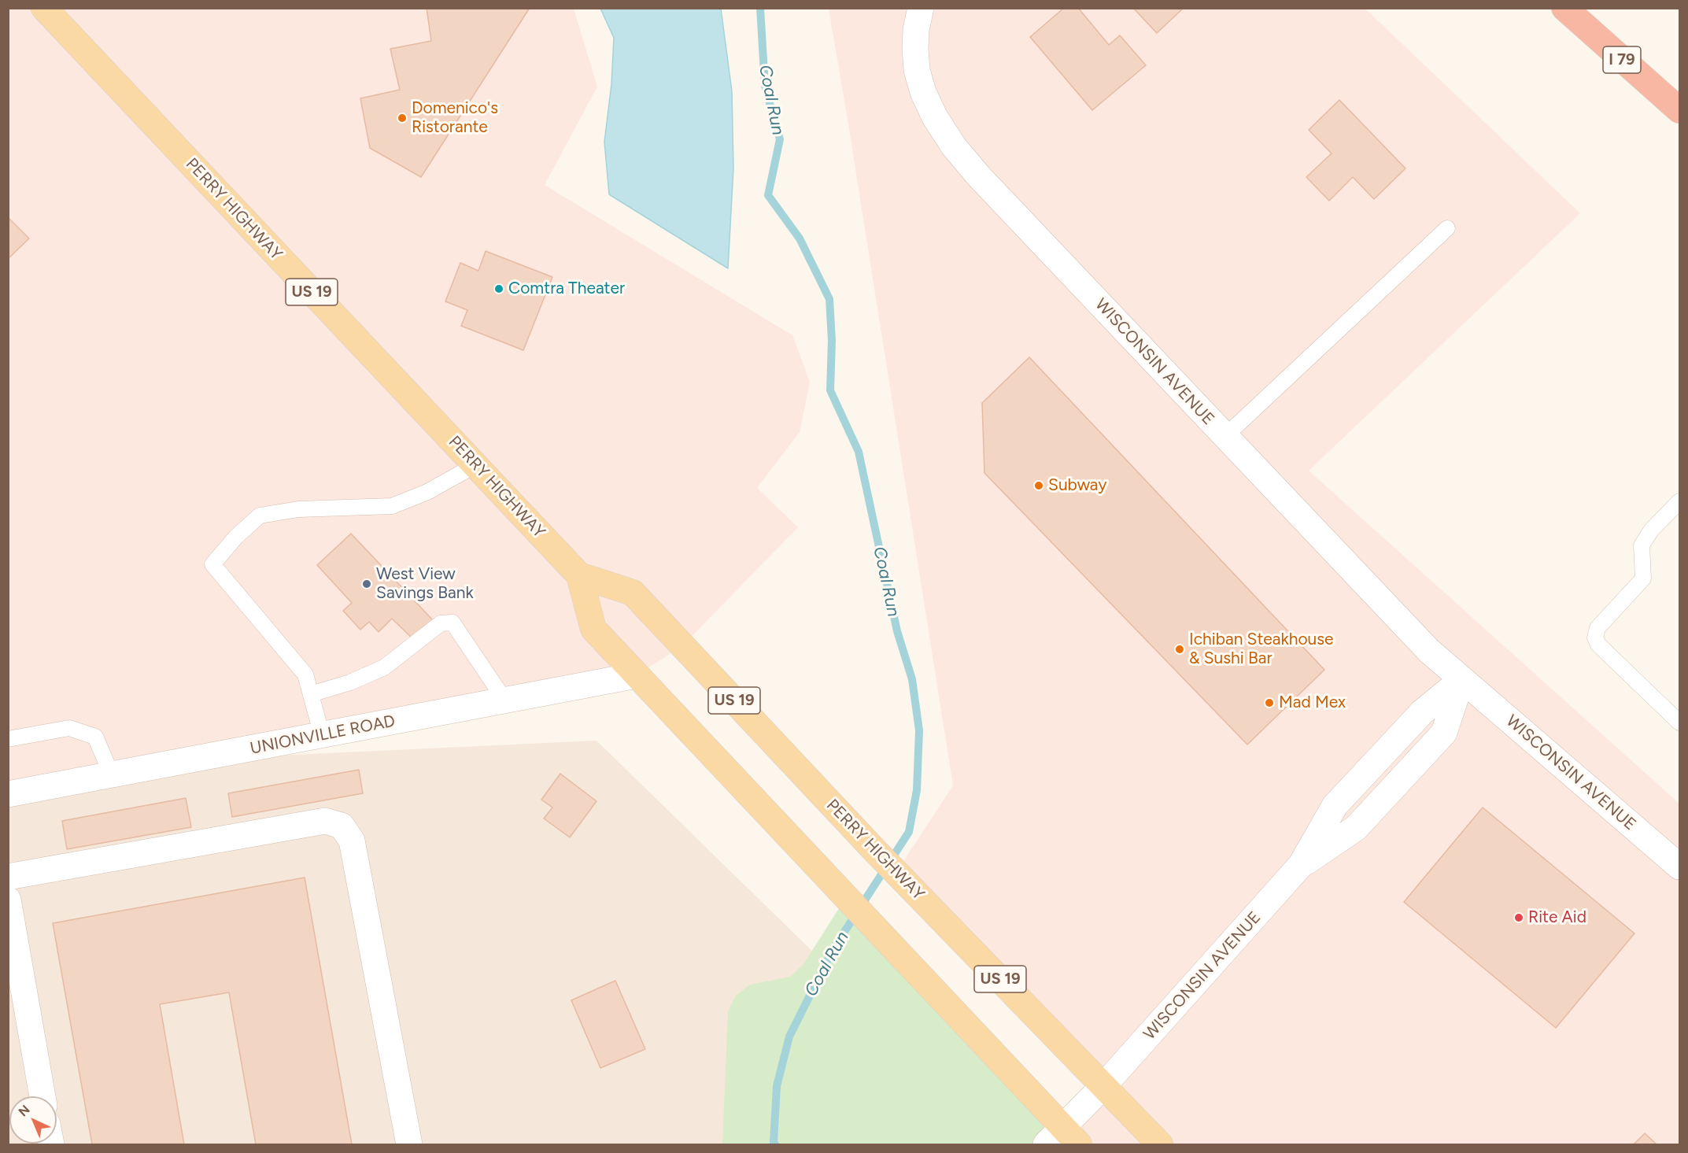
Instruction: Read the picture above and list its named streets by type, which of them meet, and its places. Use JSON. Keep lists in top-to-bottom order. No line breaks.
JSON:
{"streets":{"highway":["I 79"],"main road":["PERRY HIGHWAY","US 19"],"street":["WISCONSIN AVENUE","UNIONVILLE ROAD"]},"crossings":[["PERRY HIGHWAY","WISCONSIN AVENUE"],["PERRY HIGHWAY","UNIONVILLE ROAD"]],"water":["Coal Run"],"places":["Domenico's Ristorante","Comtra Theater","Subway","West View Savings Bank","Ichiban Steakhouse & Sushi Bar","Mad Mex","Rite Aid"],"north":"top left"}
